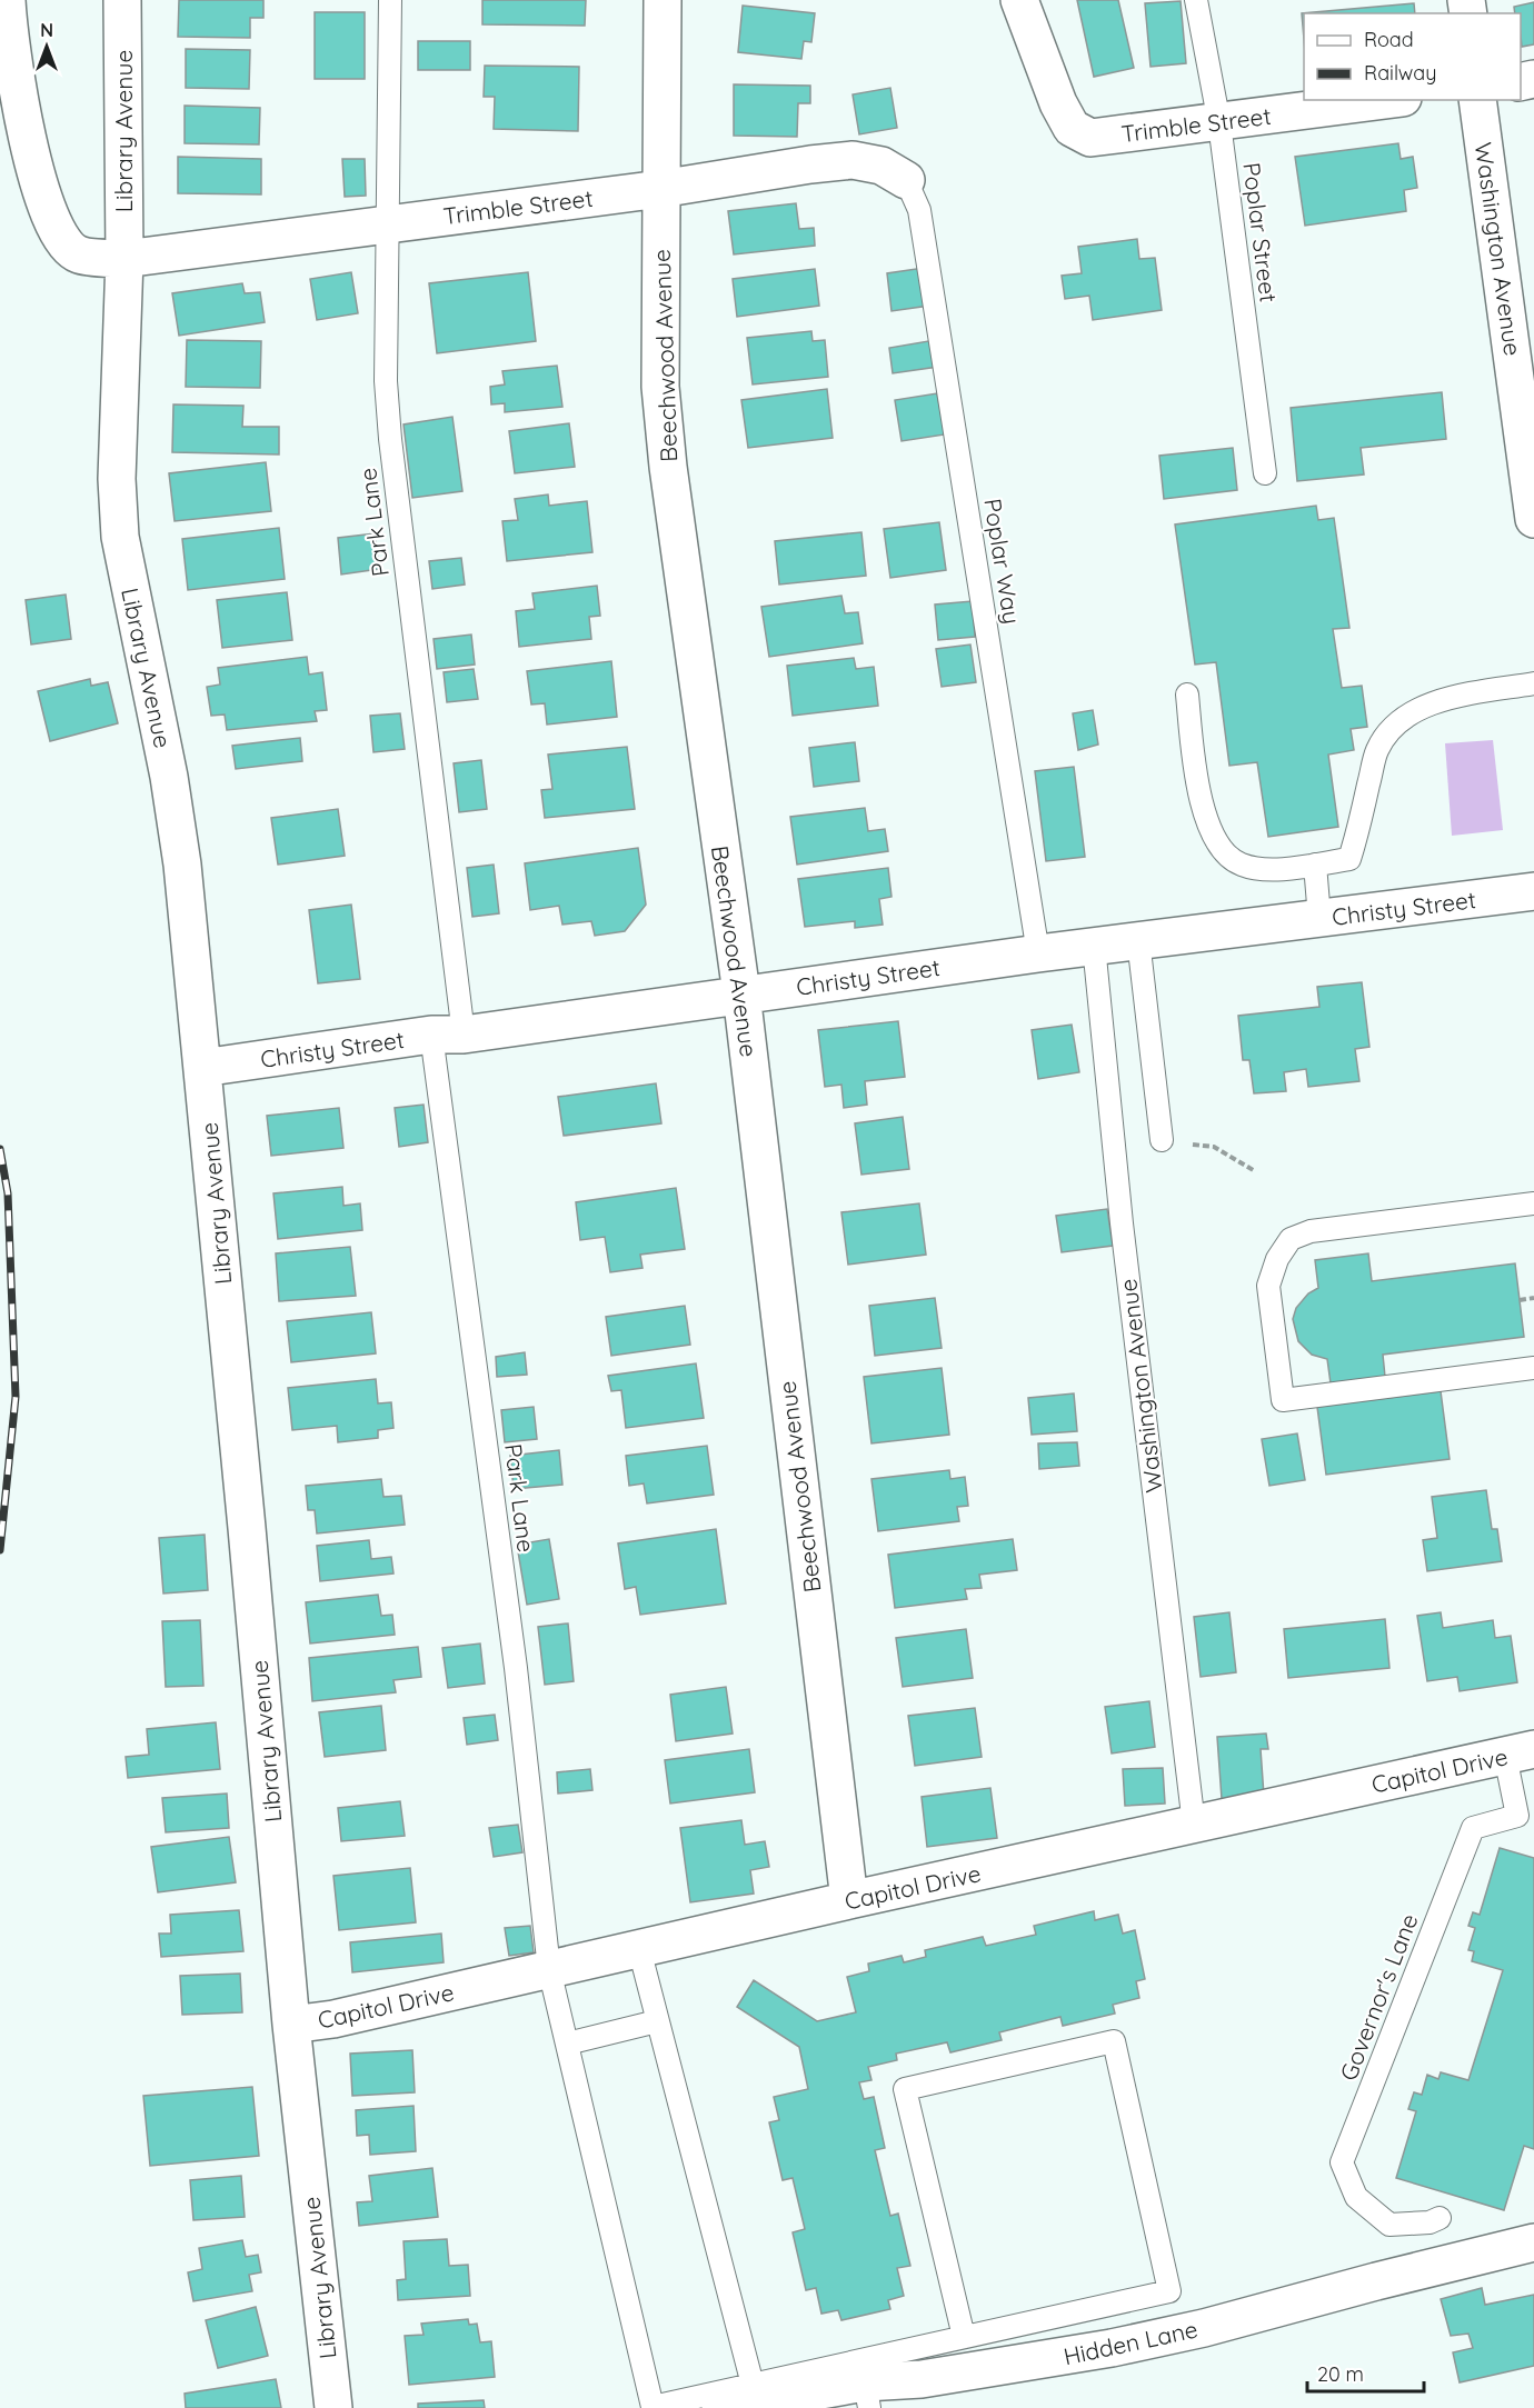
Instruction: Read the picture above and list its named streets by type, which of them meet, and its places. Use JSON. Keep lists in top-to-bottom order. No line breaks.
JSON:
{"streets":{"street":["Trimble Street","Library Avenue","Washington Avenue","Beechwood Avenue","Christy Street","Capitol Drive","Hidden Lane"],"lane":["Poplar Street","Park Lane","Poplar Way","Governor's Lane"]},"crossings":[["Trimble Street","Library Avenue"],["Trimble Street","Poplar Street"],["Trimble Street","Beechwood Avenue"],["Trimble Street","Park Lane"],["Trimble Street","Poplar Way"],["Library Avenue","Christy Street"],["Library Avenue","Capitol Drive"],["Washington Avenue","Christy Street"],["Washington Avenue","Capitol Drive"],["Beechwood Avenue","Christy Street"],["Beechwood Avenue","Capitol Drive"],["Park Lane","Christy Street"],["Park Lane","Capitol Drive"],["Poplar Way","Christy Street"],["Capitol Drive","Governor's Lane"]],"legend":["Road","Railway"],"scale_bar":"20 m","north":"top"}
